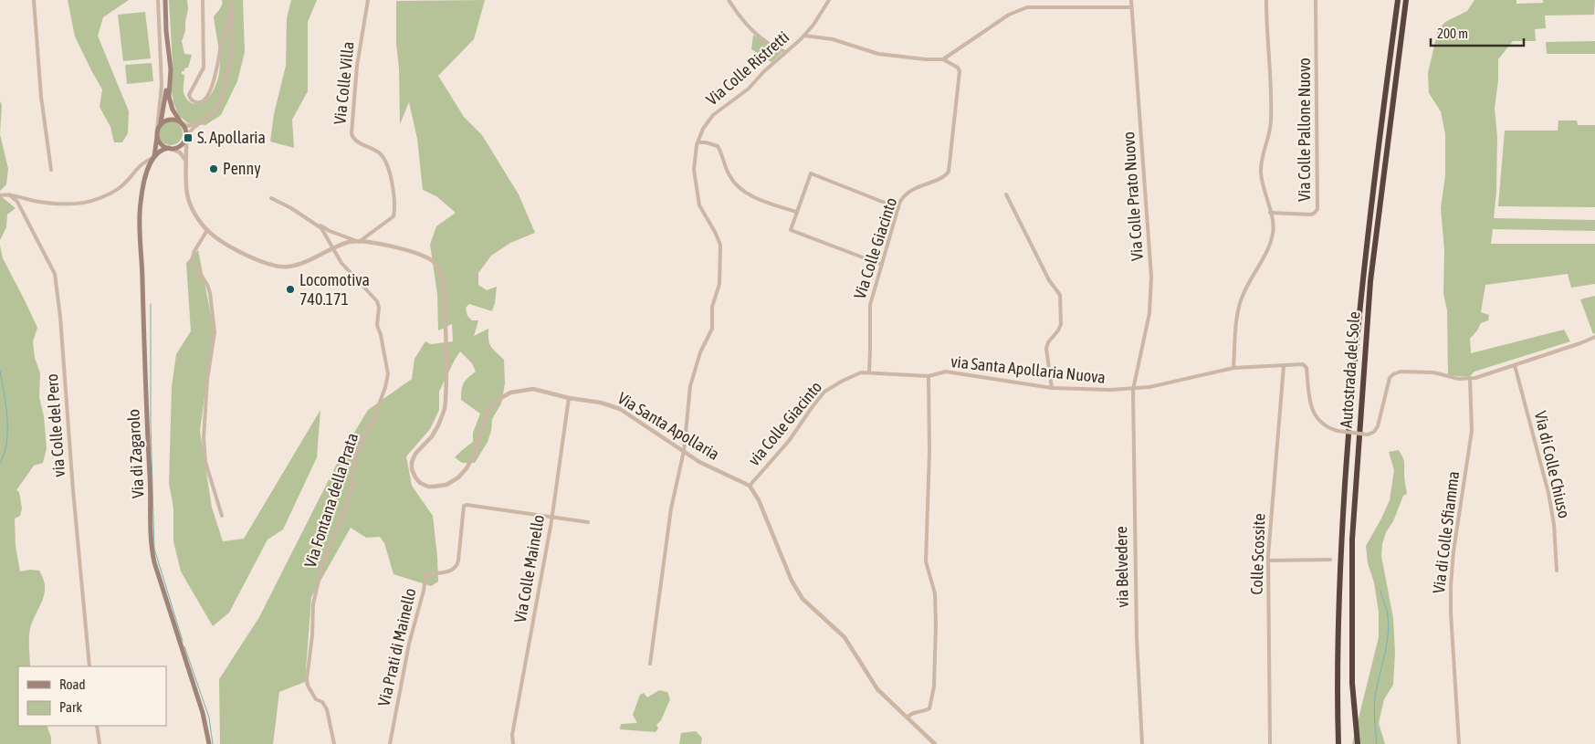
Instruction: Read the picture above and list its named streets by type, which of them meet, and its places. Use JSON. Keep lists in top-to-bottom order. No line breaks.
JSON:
{"streets":{"highway":["Autostrada del Sole"],"main road":["Via di Zagarolo"],"street":["Via Colle Ristretti","Via Colle Villa","Via Colle Pallone Nuovo","Via Colle Prato Nuovo","Via Colle Giacinto","via Santa Apollaria Nuova","via Colle Giacinto","via Colle del Pero","Via Santa Apollaria","Via di Colle Chiuso","Via Fontana della Prata","Via di Colle Sfiamma","Colle Scossite","via Belvedere","Via Colle Mainello","Via Prati di Mainello"]},"crossings":[["Via Colle Ristretti","Via Santa Apollaria"],["Via Colle Villa","Via Santa Apollaria"],["Via Colle Prato Nuovo","via Santa Apollaria Nuova"],["Via Colle Prato Nuovo","via Belvedere"],["Via Colle Giacinto","via Santa Apollaria Nuova"],["Via Colle Giacinto","via Colle Giacinto"],["via Santa Apollaria Nuova","via Colle Giacinto"],["via Santa Apollaria Nuova","Via di Colle Sfiamma"],["via Santa Apollaria Nuova","Colle Scossite"],["via Santa Apollaria Nuova","via Belvedere"],["via Colle Giacinto","Via Santa Apollaria"],["Via Santa Apollaria","Via di Zagarolo"],["Via Santa Apollaria","Via Fontana della Prata"],["Via Santa Apollaria","Via Colle Mainello"],["Via Colle Mainello","Via Prati di Mainello"]],"places":{"transit":["S. Apollaria"],"other":["Penny","Locomotiva 740.171"]},"legend":["Road","Park"],"scale_bar":"200 m"}
